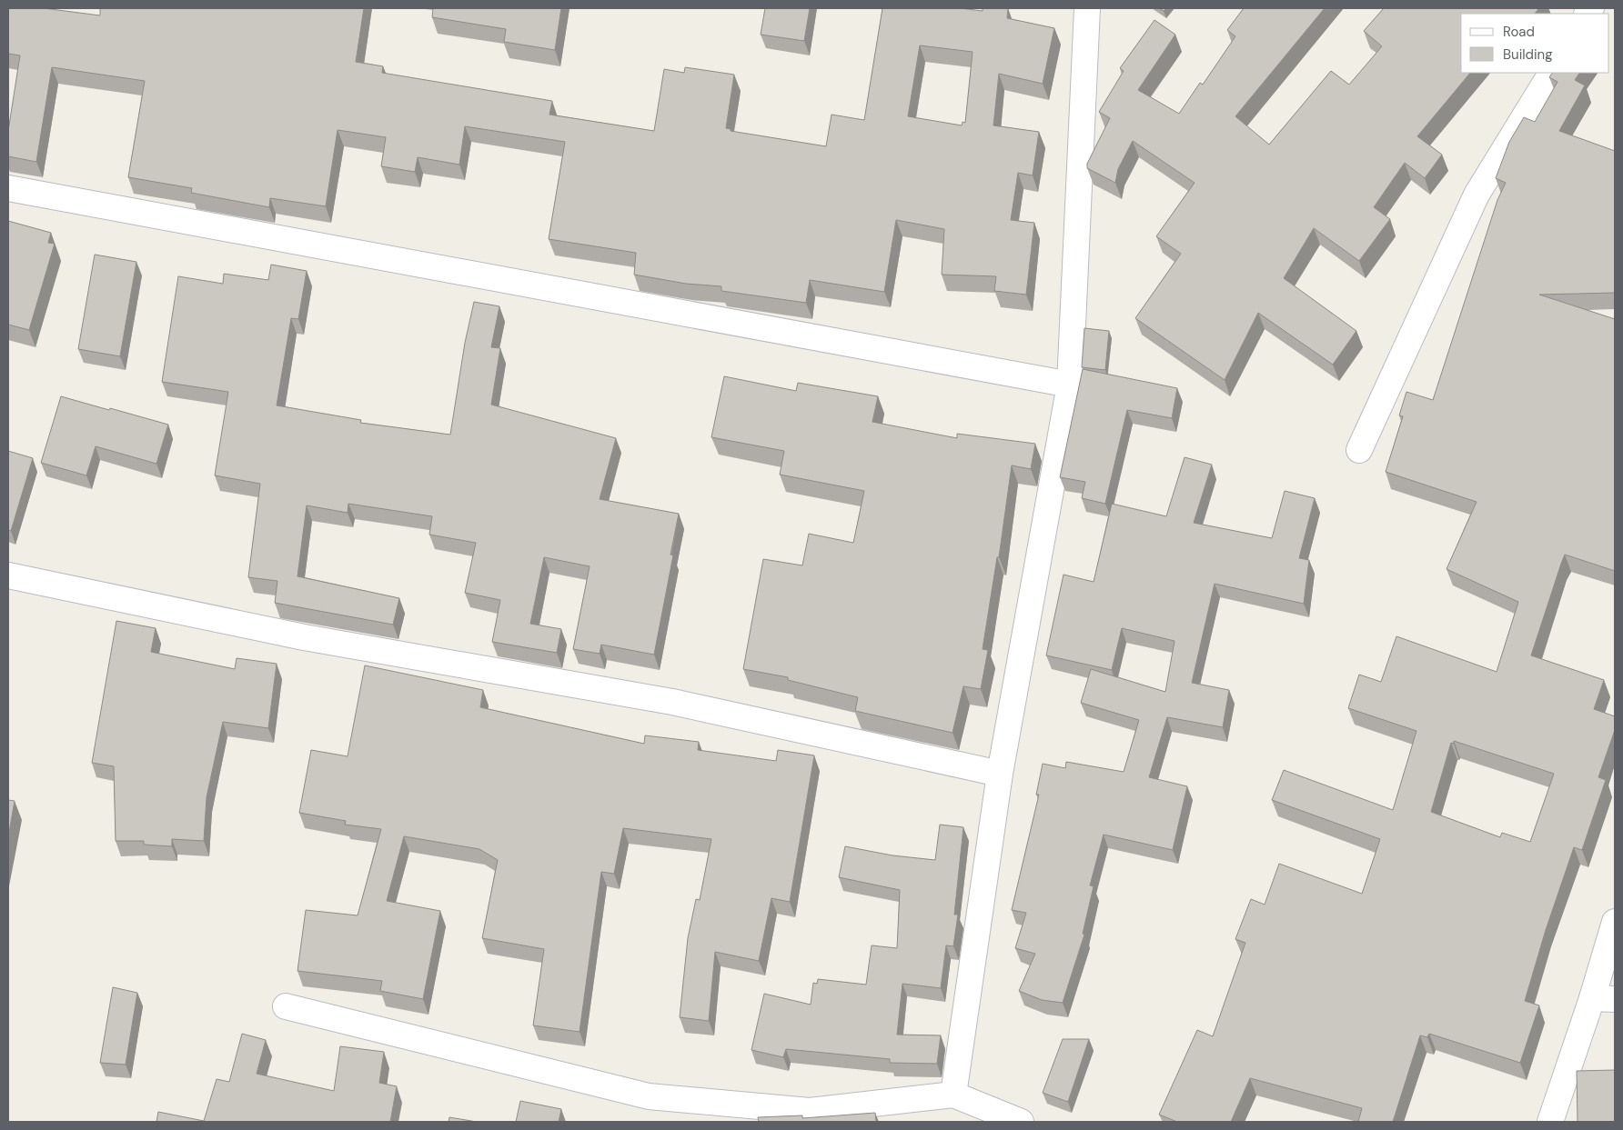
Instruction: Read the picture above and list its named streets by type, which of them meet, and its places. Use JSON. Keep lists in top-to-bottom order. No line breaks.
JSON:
{"legend":["Road","Building"]}
